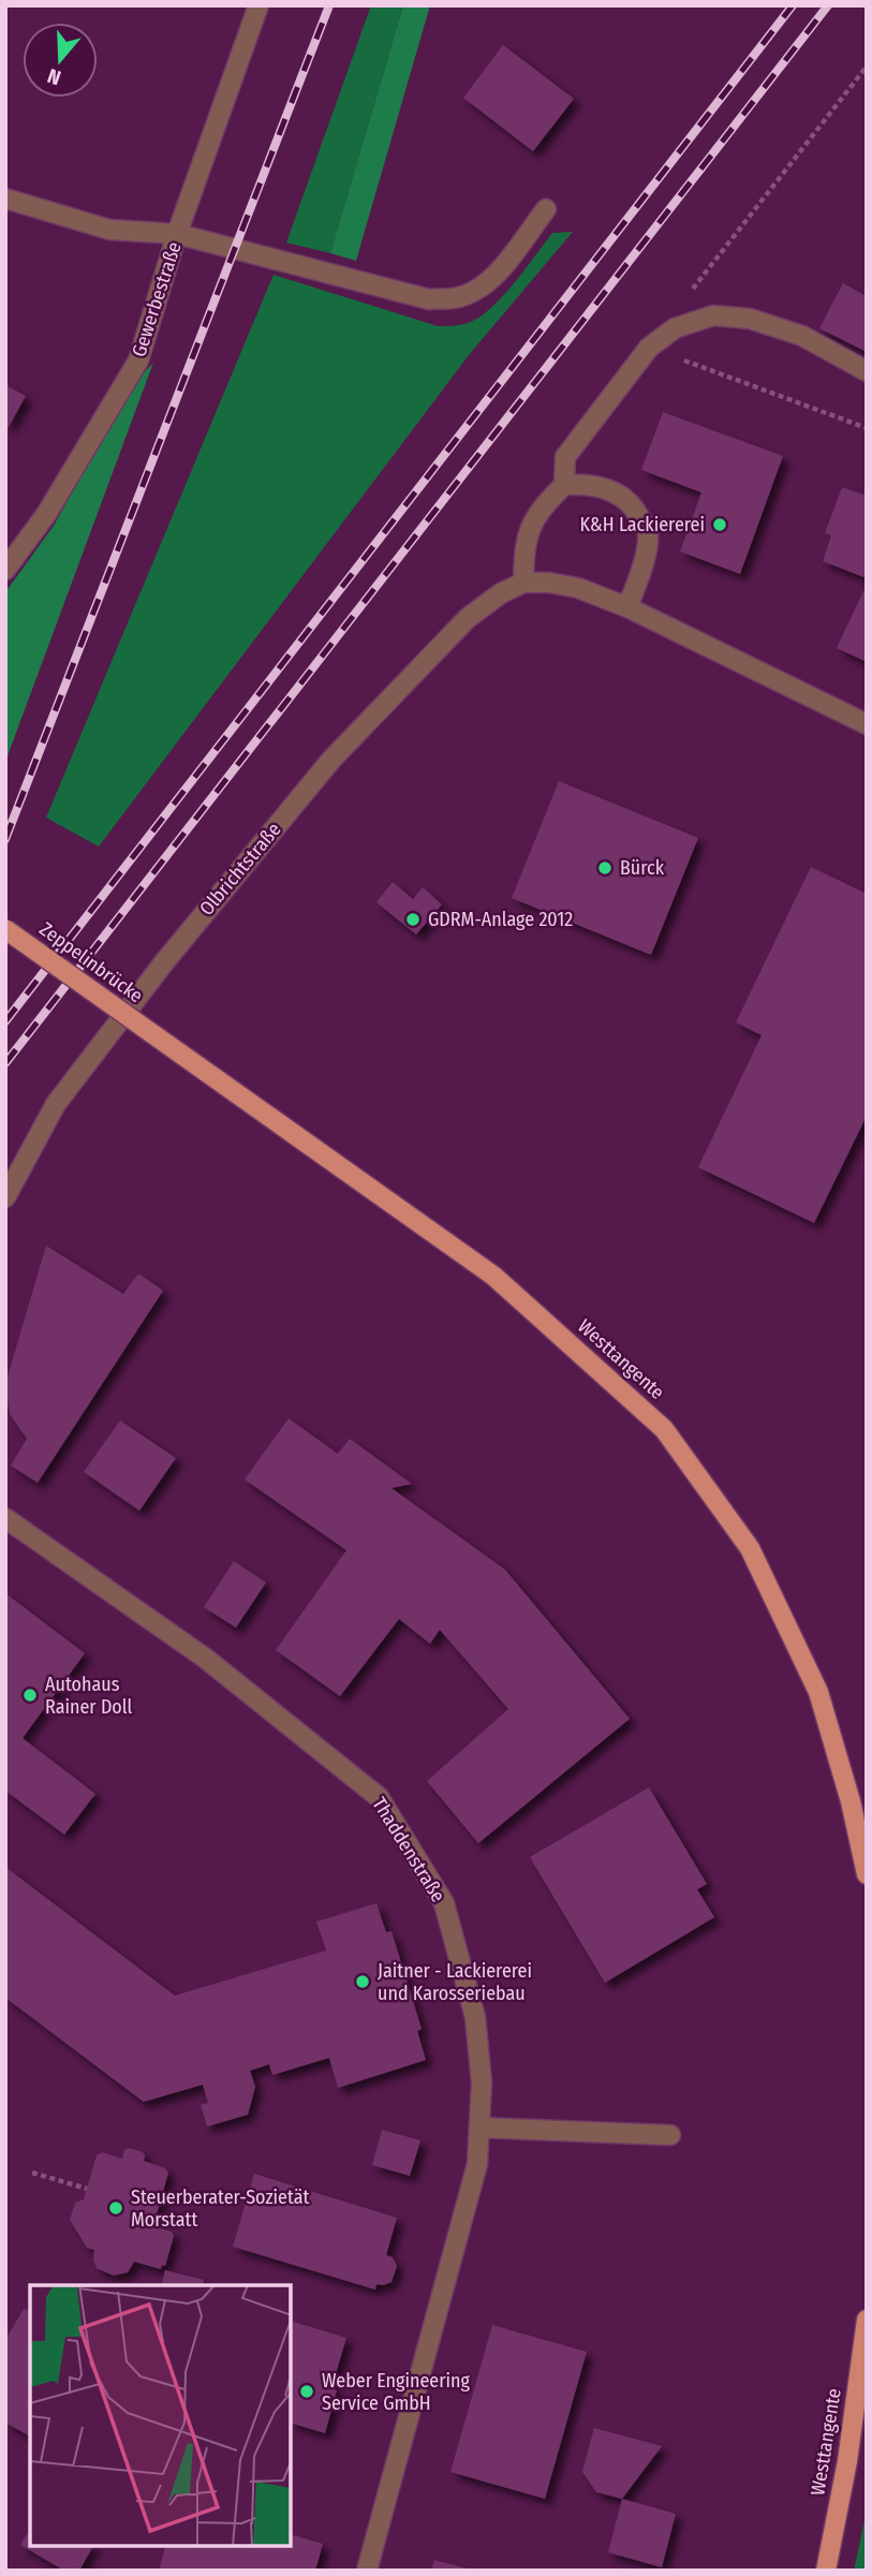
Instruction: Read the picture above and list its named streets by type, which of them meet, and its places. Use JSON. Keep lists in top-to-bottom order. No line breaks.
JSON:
{"streets":{"main road":["Zeppelinbrücke","Westtangente"],"street":["Gewerbestraße","Olbrichtstraße","Thaddenstraße"]},"crossings":[["Zeppelinbrücke","Westtangente"]],"places":["K&H Lackiererei","Bürck","GDRM-Anlage 2012","Autohaus Rainer Doll","Jaitner - Lackiererei und Karosseriebau","Steuerberater-Sozietät Morstatt","Weber Engineering Service GmbH"],"north":"bottom"}
